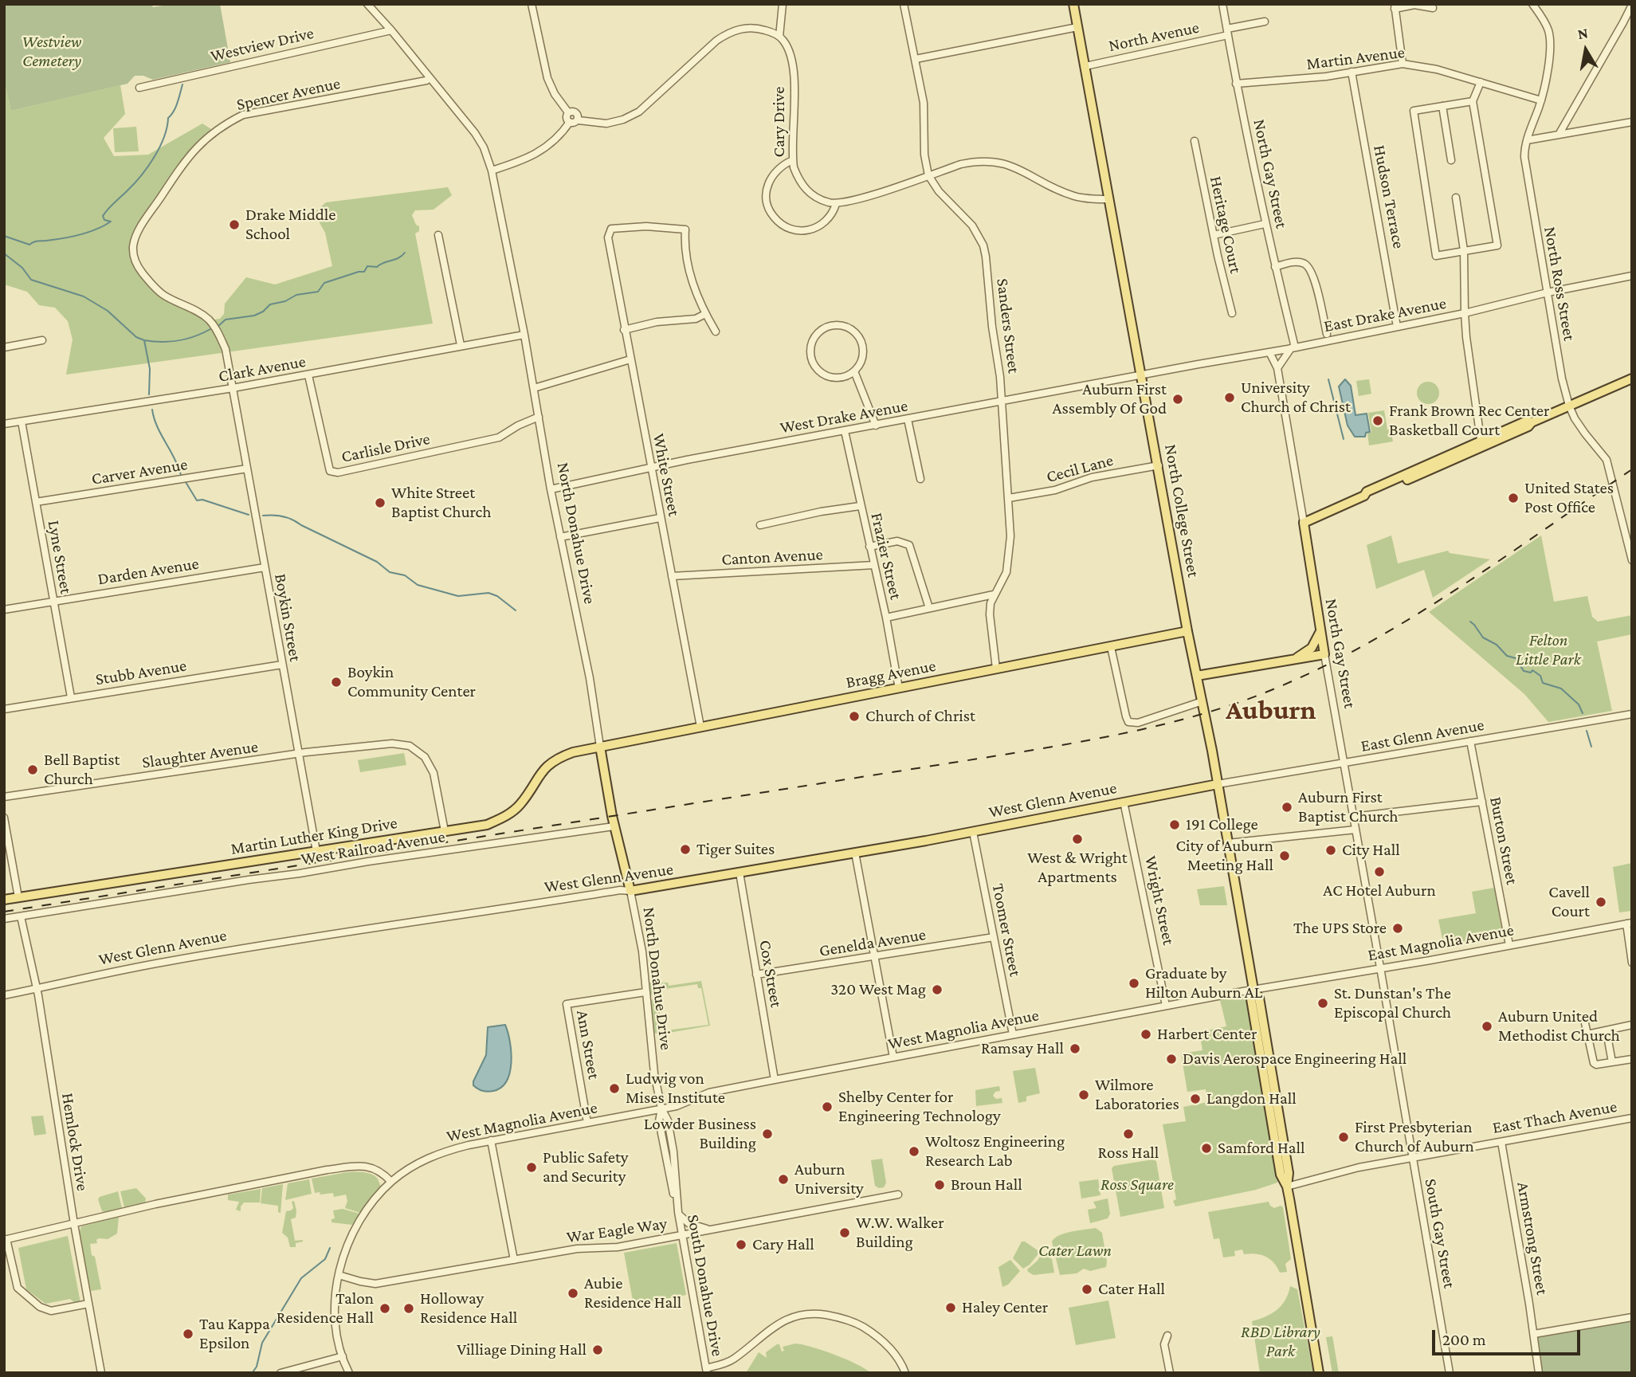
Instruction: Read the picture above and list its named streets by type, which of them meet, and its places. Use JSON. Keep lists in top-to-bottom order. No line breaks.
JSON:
{"streets":{"main road":["North Gay Street","North College Street","North Donahue Drive","Bragg Avenue","West Glenn Avenue","Martin Luther King Drive"],"street":["North Avenue","Westview Drive","Martin Avenue","Spencer Avenue","Cary Drive","Hudson Terrace","Heritage Court","North Ross Street","East Drake Avenue","Sanders Street","Clark Avenue","West Drake Avenue","Carlisle Drive","Cecil Lane","Carver Avenue","White Street","Frazier Street","Lyne Street","Canton Avenue","Darden Avenue","Boykin Street","Stubb Avenue","East Glenn Avenue","Slaughter Avenue","Burton Street","West Railroad Avenue","Wright Street","Toomer Street","Genelda Avenue","East Magnolia Avenue","Cox Street","West Magnolia Avenue","Ann Street","East Thach Avenue","Hemlock Drive","War Eagle Way","South Gay Street","Armstrong Street","South Donahue Drive"]},"crossings":[["North Avenue","North Gay Street"],["North Avenue","North College Street"],["Westview Drive","North Donahue Drive"],["Martin Avenue","North Gay Street"],["Martin Avenue","Hudson Terrace"],["Martin Avenue","North Ross Street"],["Spencer Avenue","Clark Avenue"],["Spencer Avenue","North Donahue Drive"],["Spencer Avenue","Boykin Street"],["North Gay Street","East Drake Avenue"],["North Gay Street","East Glenn Avenue"],["North Gay Street","East Magnolia Avenue"],["North Gay Street","South Gay Street"],["Hudson Terrace","East Drake Avenue"],["North Ross Street","East Drake Avenue"],["East Drake Avenue","West Drake Avenue"],["East Drake Avenue","North College Street"],["Sanders Street","West Drake Avenue"],["Sanders Street","Cecil Lane"],["Sanders Street","Bragg Avenue"],["Clark Avenue","Carlisle Drive"],["Clark Avenue","North Donahue Drive"],["Clark Avenue","Lyne Street"],["Clark Avenue","Boykin Street"],["West Drake Avenue","White Street"],["West Drake Avenue","North College Street"],["West Drake Avenue","North Donahue Drive"],["West Drake Avenue","Frazier Street"],["Carlisle Drive","North Donahue Drive"],["Cecil Lane","North College Street"],["Carver Avenue","Lyne Street"],["Carver Avenue","Boykin Street"],["White Street","Canton Avenue"],["White Street","Bragg Avenue"],["North College Street","Bragg Avenue"],["North College Street","East Glenn Avenue"],["North College Street","West Glenn Avenue"],["North College Street","East Magnolia Avenue"],["North College Street","West Magnolia Avenue"],["North College Street","East Thach Avenue"],["North Donahue Drive","Bragg Avenue"],["North Donahue Drive","West Glenn Avenue"],["North Donahue Drive","Martin Luther King Drive"],["North Donahue Drive","West Railroad Avenue"],["North Donahue Drive","West Magnolia Avenue"],["North Donahue Drive","Ann Street"],["North Donahue Drive","South Donahue Drive"],["Frazier Street","Canton Avenue"],["Frazier Street","Bragg Avenue"],["Lyne Street","Darden Avenue"],["Lyne Street","Stubb Avenue"],["Darden Avenue","Boykin Street"],["Boykin Street","Stubb Avenue"],["Boykin Street","Slaughter Avenue"],["Boykin Street","Martin Luther King Drive"],["Bragg Avenue","Martin Luther King Drive"],["East Glenn Avenue","West Glenn Avenue"],["East Glenn Avenue","Burton Street"],["Slaughter Avenue","Martin Luther King Drive"],["West Glenn Avenue","Wright Street"],["West Glenn Avenue","Toomer Street"],["West Glenn Avenue","Cox Street"],["West Glenn Avenue","Hemlock Drive"],["Burton Street","East Magnolia Avenue"],["West Railroad Avenue","Hemlock Drive"],["Wright Street","West Magnolia Avenue"],["Toomer Street","Genelda Avenue"],["Toomer Street","West Magnolia Avenue"],["Genelda Avenue","Cox Street"],["East Magnolia Avenue","West Magnolia Avenue"],["East Magnolia Avenue","South Gay Street"],["Cox Street","West Magnolia Avenue"],["West Magnolia Avenue","Ann Street"],["West Magnolia Avenue","War Eagle Way"],["West Magnolia Avenue","South Donahue Drive"],["East Thach Avenue","South Gay Street"],["East Thach Avenue","Armstrong Street"],["War Eagle Way","South Donahue Drive"]],"districts":["Auburn"],"parks":["Westview Cemetery","Felton Little Park","Ross Square","Cater Lawn","RBD Library Park"],"places":["Drake Middle School","University Church of Christ","Auburn First Assembly Of God","Frank Brown Rec Center Basketball Court","United States Post Office","White Street Baptist Church","Boykin Community Center","Church of Christ","Bell Baptist Church","Auburn First Baptist Church","191 College","West & Wright Apartments","Tiger Suites","City Hall","City of Auburn Meeting Hall","AC Hotel Auburn","Cavell Court","The UPS Store","Graduate by Hilton Auburn AL","320 West Mag","St. Dunstan's The Episcopal Church","Auburn United Methodist Church","Harbert Center","Ramsay Hall","Davis Aerospace Engineering Hall","Ludwig von Mises Institute","Wilmore Laboratories","Langdon Hall","Shelby Center for Engineering Technology","Lowder Business Building","Ross Hall","First Presbyterian Church of Auburn","Samford Hall","Woltosz Engineering Research Lab","Public Safety and Security","Auburn University","Broun Hall","W.W. Walker Building","Cary Hall","Cater Hall","Aubie Residence Hall","Haley Center","Talon Residence Hall","Holloway Residence Hall","Tau Kappa Epsilon","Villiage Dining Hall"],"scale_bar":"200 m","north":"top"}
